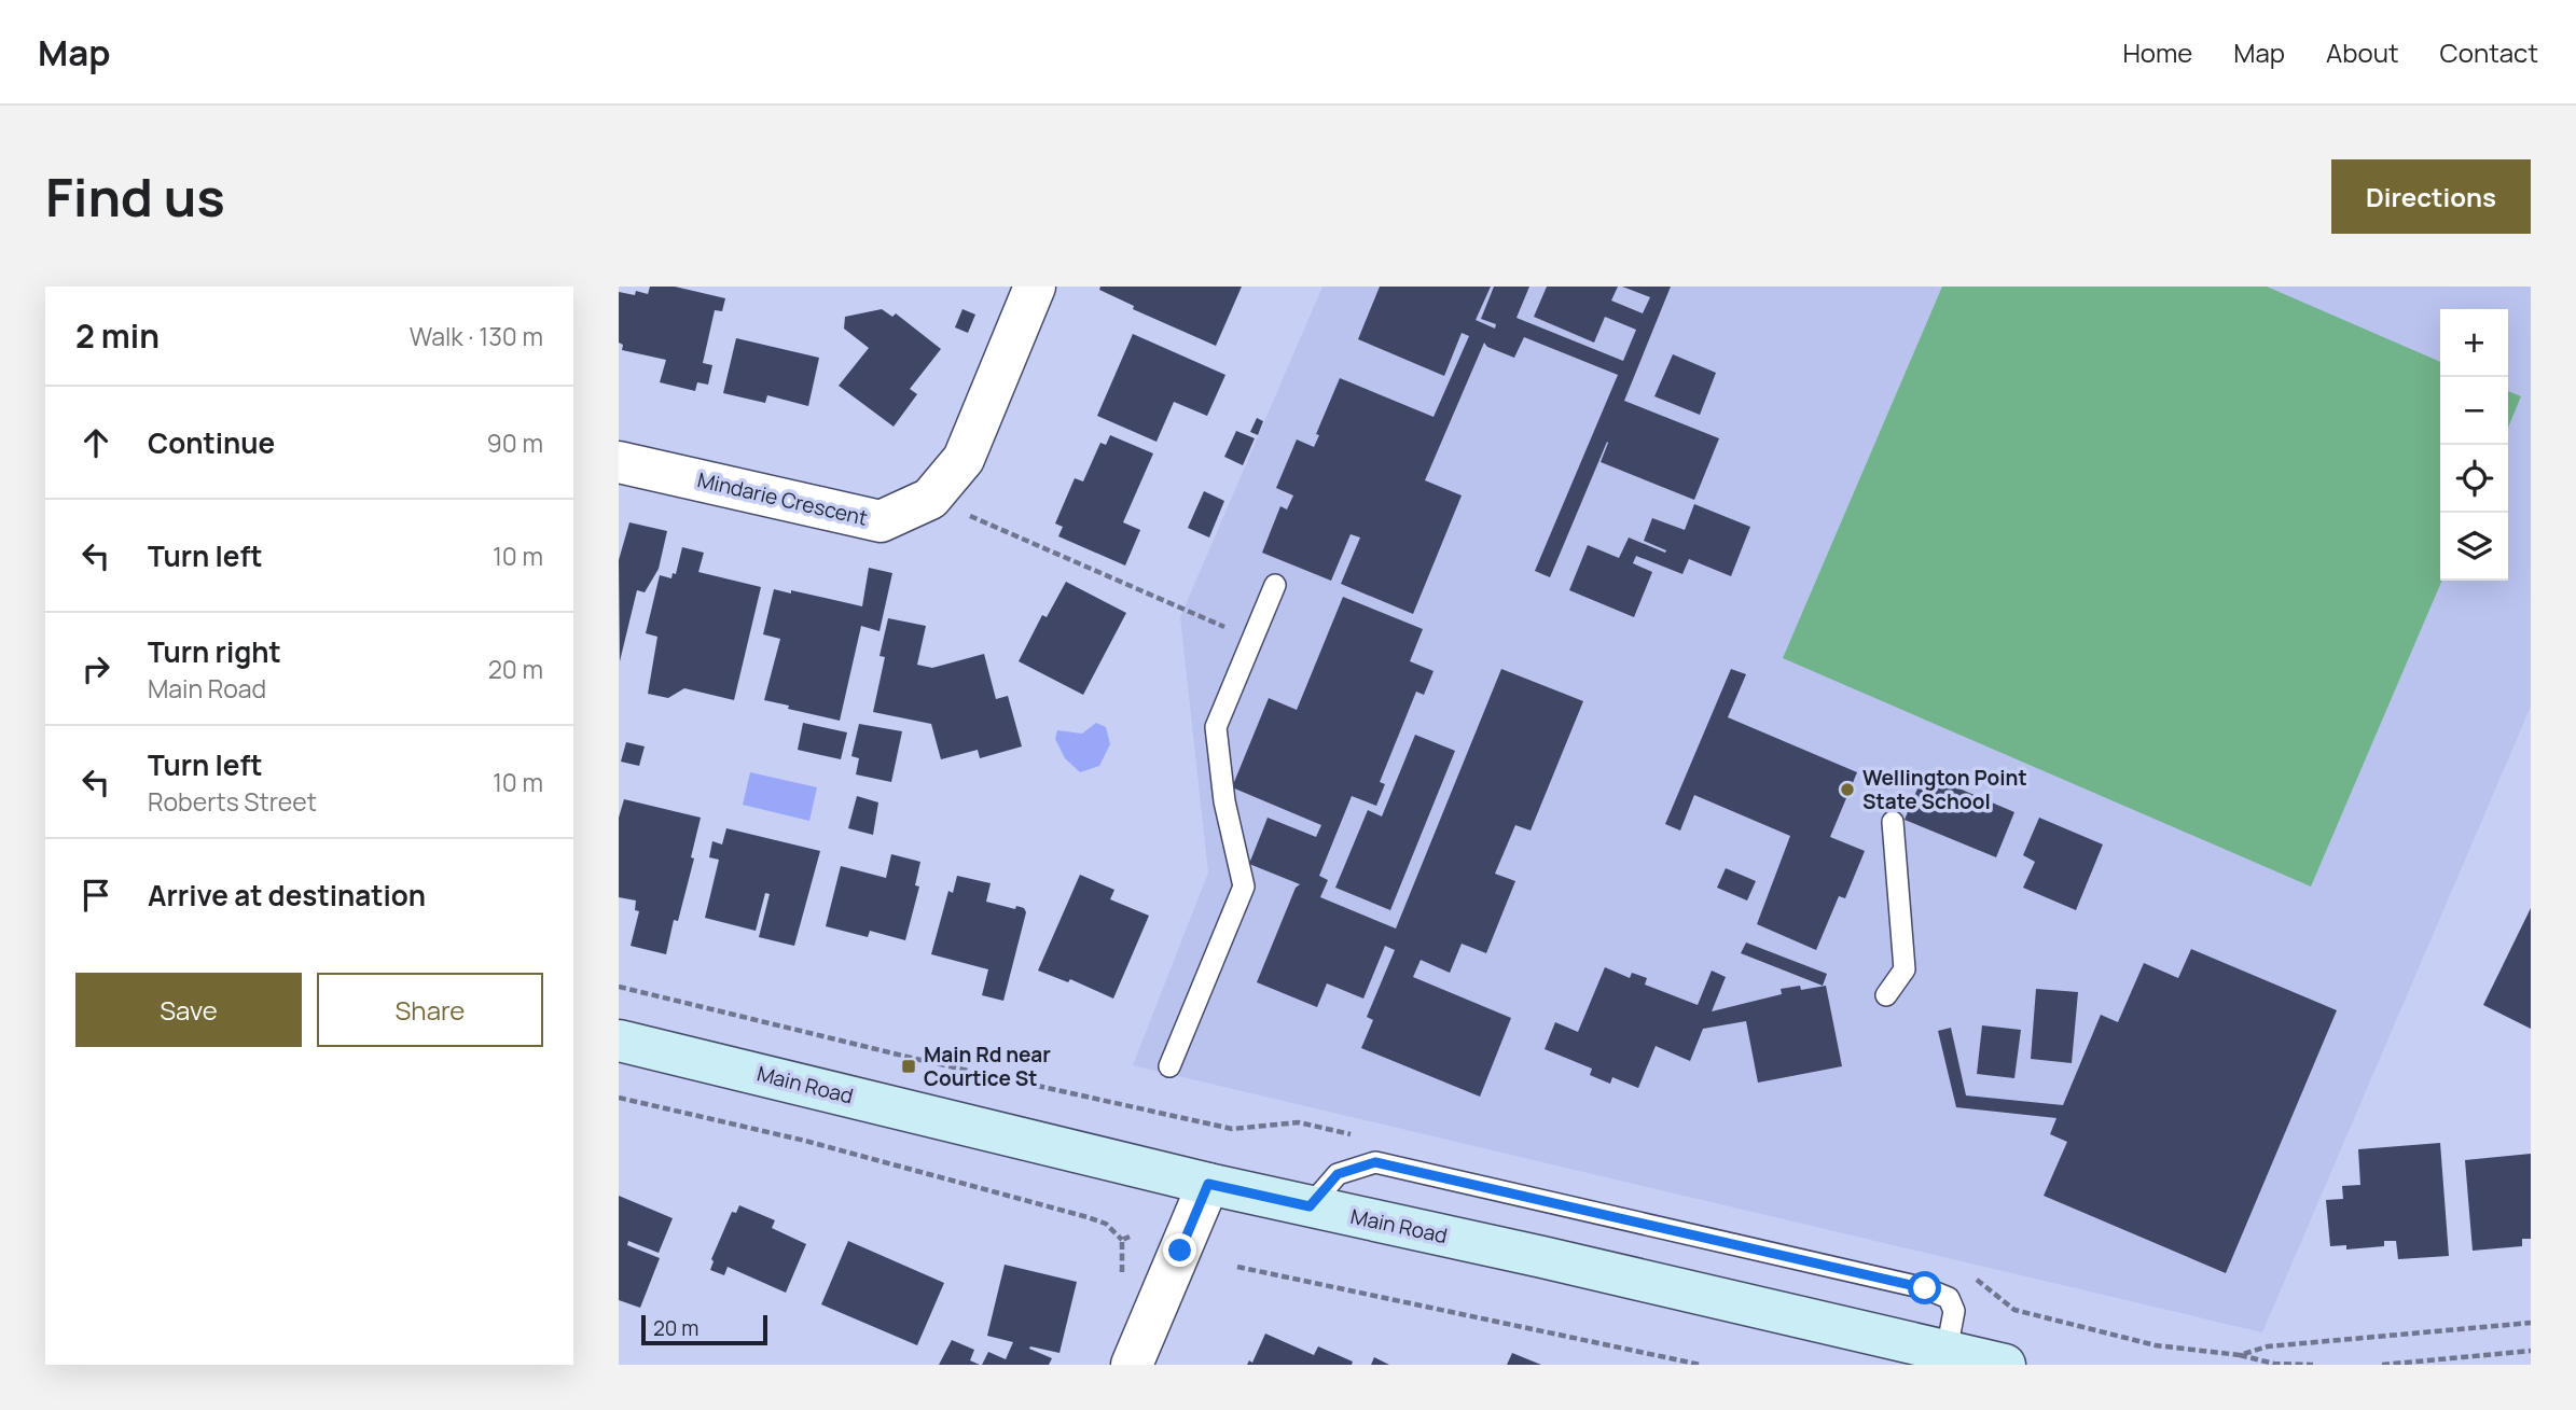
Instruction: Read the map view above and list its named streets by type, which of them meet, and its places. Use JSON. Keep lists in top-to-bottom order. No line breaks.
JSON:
{"streets":{"main road":["Main Road"],"street":["Mindarie Crescent"]},"places":{"other":["Wellington Point State School"],"transit":["Main Rd near Courtice St"]},"scale_bar":"20 m","page":{"header":"Map","nav":["Home","Map","About","Contact"],"buttons":["Directions",["Save","Share"]],"title":"Find us","heading":["2 min","Walk · 130 m"],"map_buttons":["+","−"],"list":[["Continue","90 m"],["Turn left","10 m"],["Turn right","Main Road","20 m"],["Turn left","Roberts Street","10 m"],"Arrive at destination"],"scale":"20 m"}}
